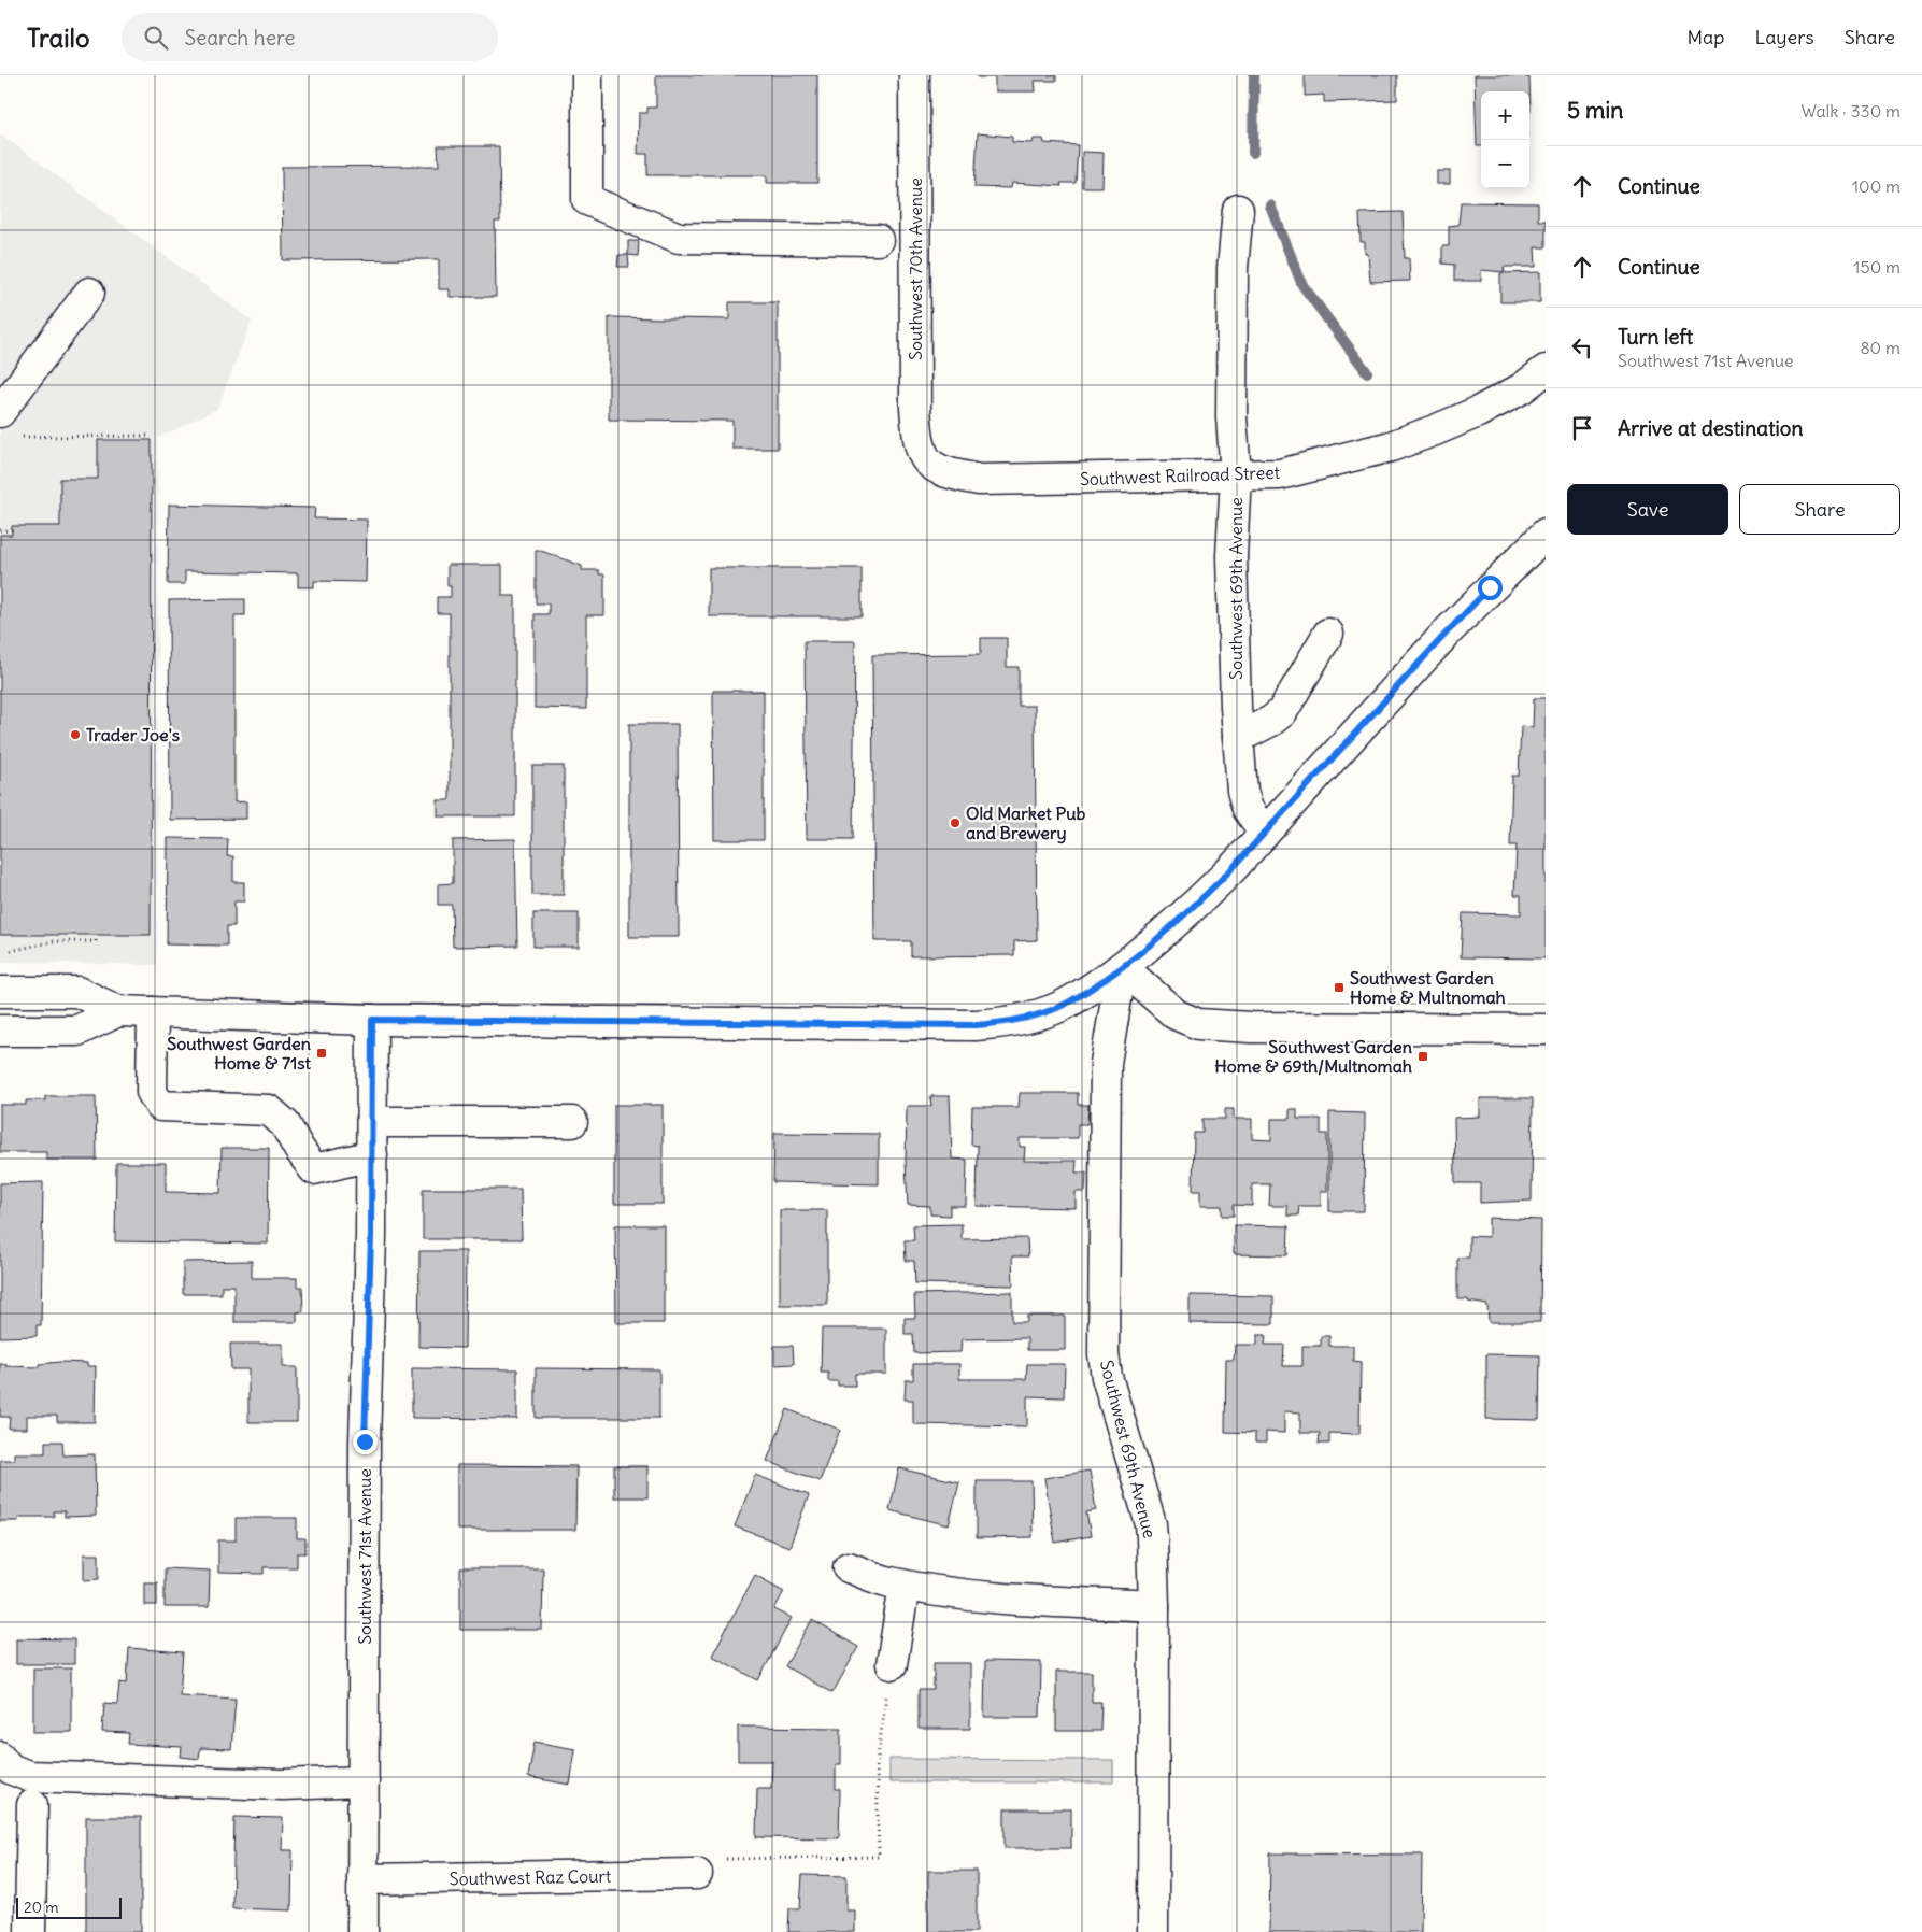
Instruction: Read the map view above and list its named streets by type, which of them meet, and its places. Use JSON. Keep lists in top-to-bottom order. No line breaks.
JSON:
{"streets":{"street":["Southwest 70th Avenue","Southwest Railroad Street","Southwest 69th Avenue","Southwest 71st Avenue","Southwest Raz Court"]},"crossings":[["Southwest 70th Avenue","Southwest Railroad Street"],["Southwest Railroad Street","Southwest 69th Avenue"],["Southwest 71st Avenue","Southwest Raz Court"]],"places":{"other":["Trader Joe's","Old Market Pub and Brewery"],"transit":["Southwest Garden Home & Multnomah","Southwest Garden Home & 71st","Southwest Garden Home & 69th/Multnomah"]},"scale_bar":"20 m","page":{"header":"Trailo","search":"Search here","nav":["Map","Layers","Share"],"heading":["5 min","Walk · 330 m"],"map_buttons":["+","−"],"list":[["Continue","100 m"],["Continue","150 m"],["Turn left","Southwest 71st Avenue","80 m"],"Arrive at destination"],"buttons":["Save","Share"],"scale":"20 m"}}
